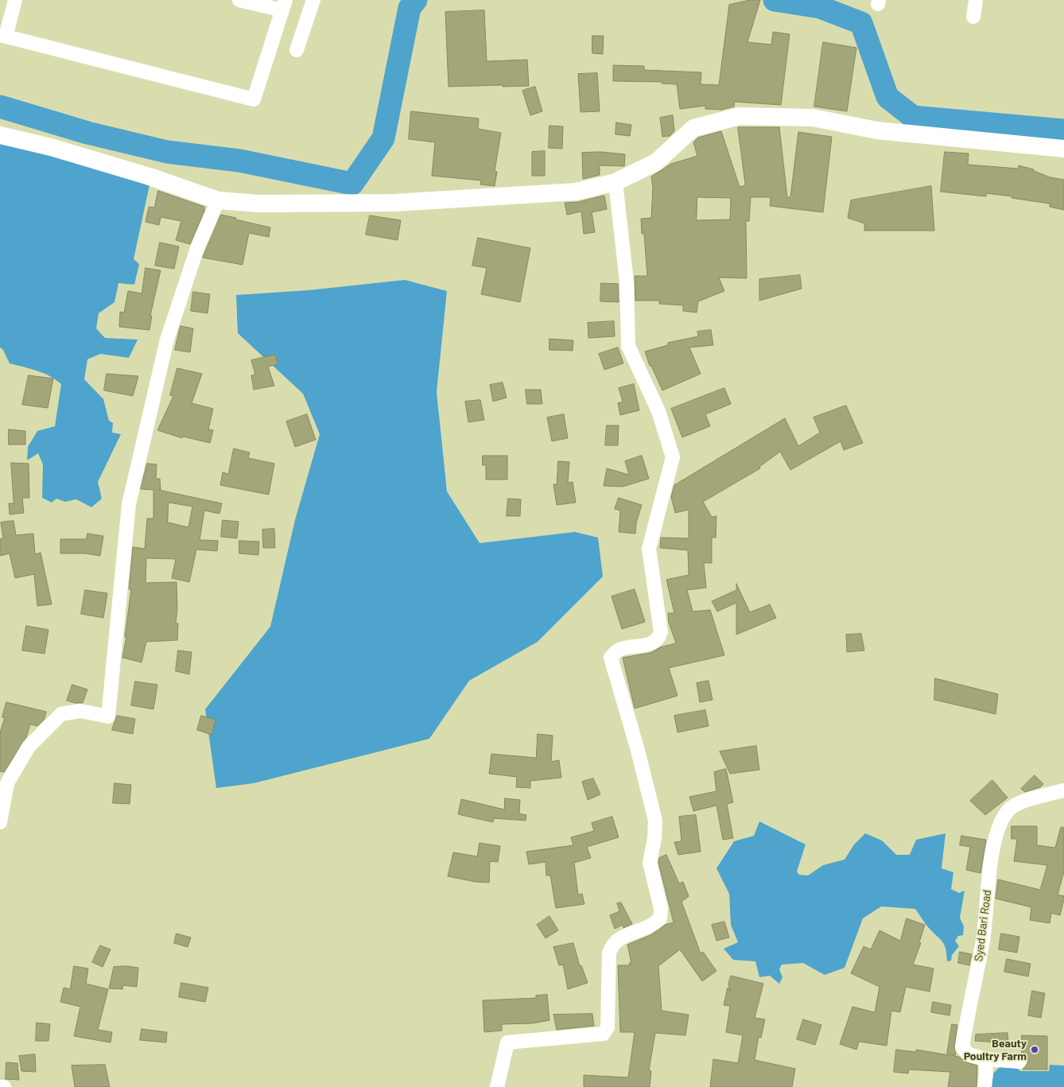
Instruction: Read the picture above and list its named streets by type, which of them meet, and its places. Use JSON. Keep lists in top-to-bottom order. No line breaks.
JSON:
{"streets":{"street":["Syed Bari Road"]},"places":["Beauty Poultry Farm"]}
